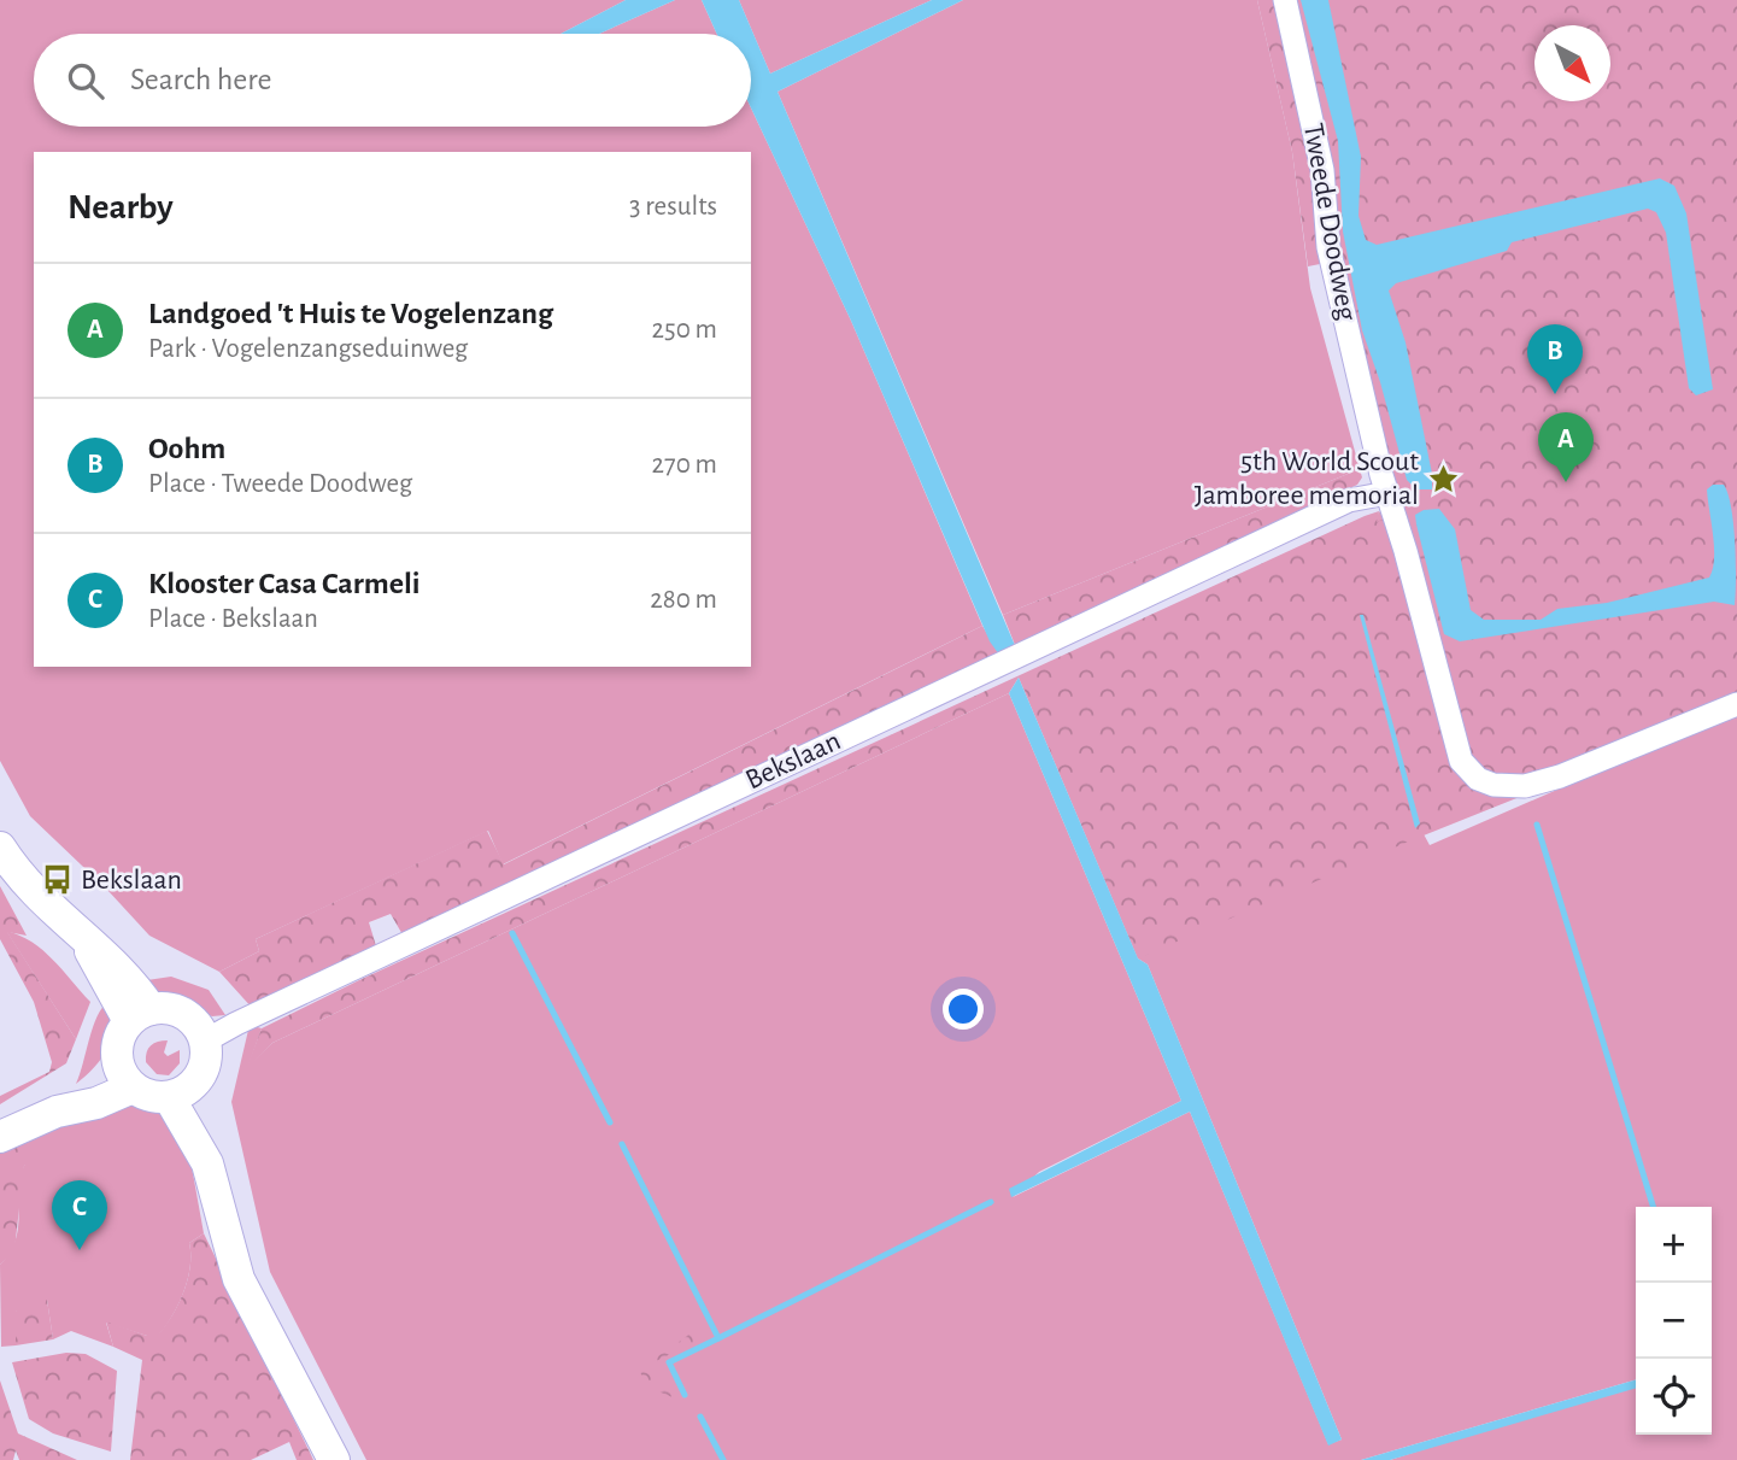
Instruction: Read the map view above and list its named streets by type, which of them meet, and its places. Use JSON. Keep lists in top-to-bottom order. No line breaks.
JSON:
{"streets":{"street":["Tweede Doodweg","Bekslaan"]},"crossings":[["Tweede Doodweg","Bekslaan"]],"places":{"place":["5th World Scout Jamboree memorial"],"bus stop":["Bekslaan"]},"north":"bottom right","page":{"search":"Search here","heading":["Nearby","3 results"],"list":[{"mark":"A","name":"Landgoed 't Huis te Vogelenzang","note":"Park · Vogelenzangseduinweg","value":"250 m"},{"mark":"B","name":"Oohm","note":"Place · Tweede Doodweg","value":"270 m"},{"mark":"C","name":"Klooster Casa Carmeli","note":"Place · Bekslaan","value":"280 m"}],"pins":["B","A","C"],"map_buttons":["+","−"]}}
